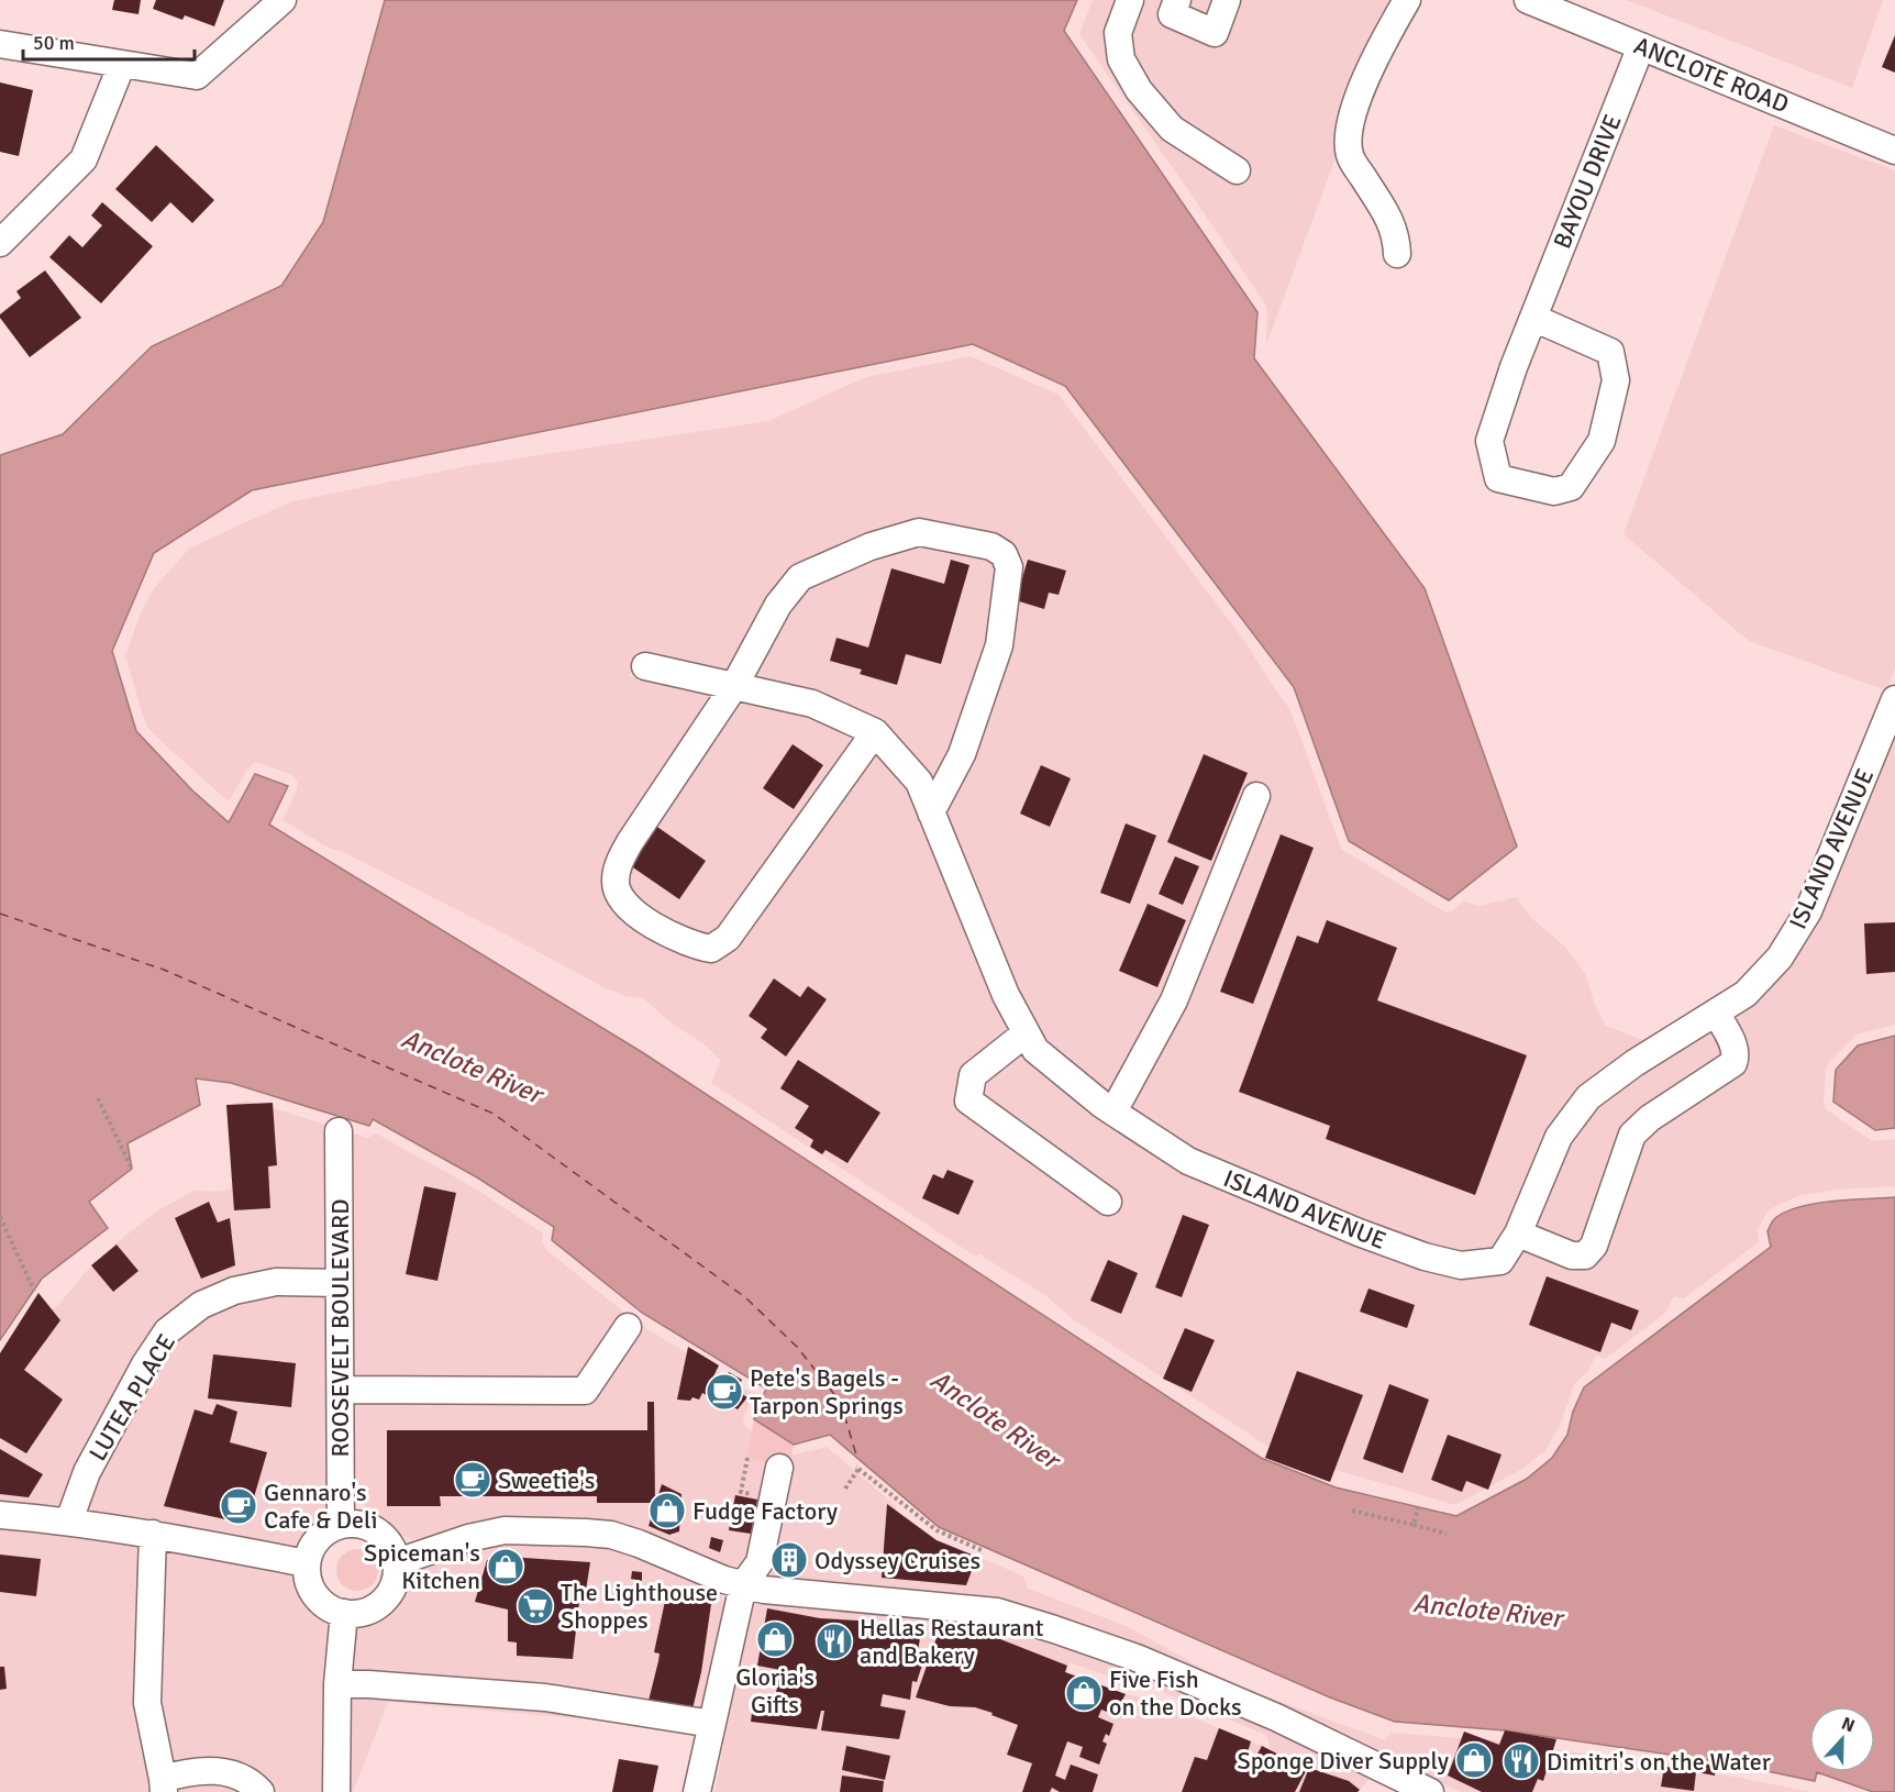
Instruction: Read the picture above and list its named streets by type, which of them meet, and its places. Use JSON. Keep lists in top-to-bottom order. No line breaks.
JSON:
{"streets":{"street":["ANCLOTE ROAD","BAYOU DRIVE","ISLAND AVENUE","ROOSEVELT BOULEVARD","LUTEA PLACE"]},"crossings":[["ANCLOTE ROAD","BAYOU DRIVE"],["ROOSEVELT BOULEVARD","LUTEA PLACE"]],"water":["Anclote River"],"places":{"cafe":["Pete's Bagels - Tarpon Springs","Sweetie's","Gennaro's Cafe & Deli"],"shop":["Fudge Factory","Spiceman's Kitchen","Gloria's Gifts","Five Fish on the Docks","Sponge Diver Supply"],"building":["Odyssey Cruises"],"supermarket":["The Lighthouse Shoppes"],"restaurant":["Hellas Restaurant and Bakery","Dimitri's on the Water"]},"scale_bar":"50 m","north":"top"}
